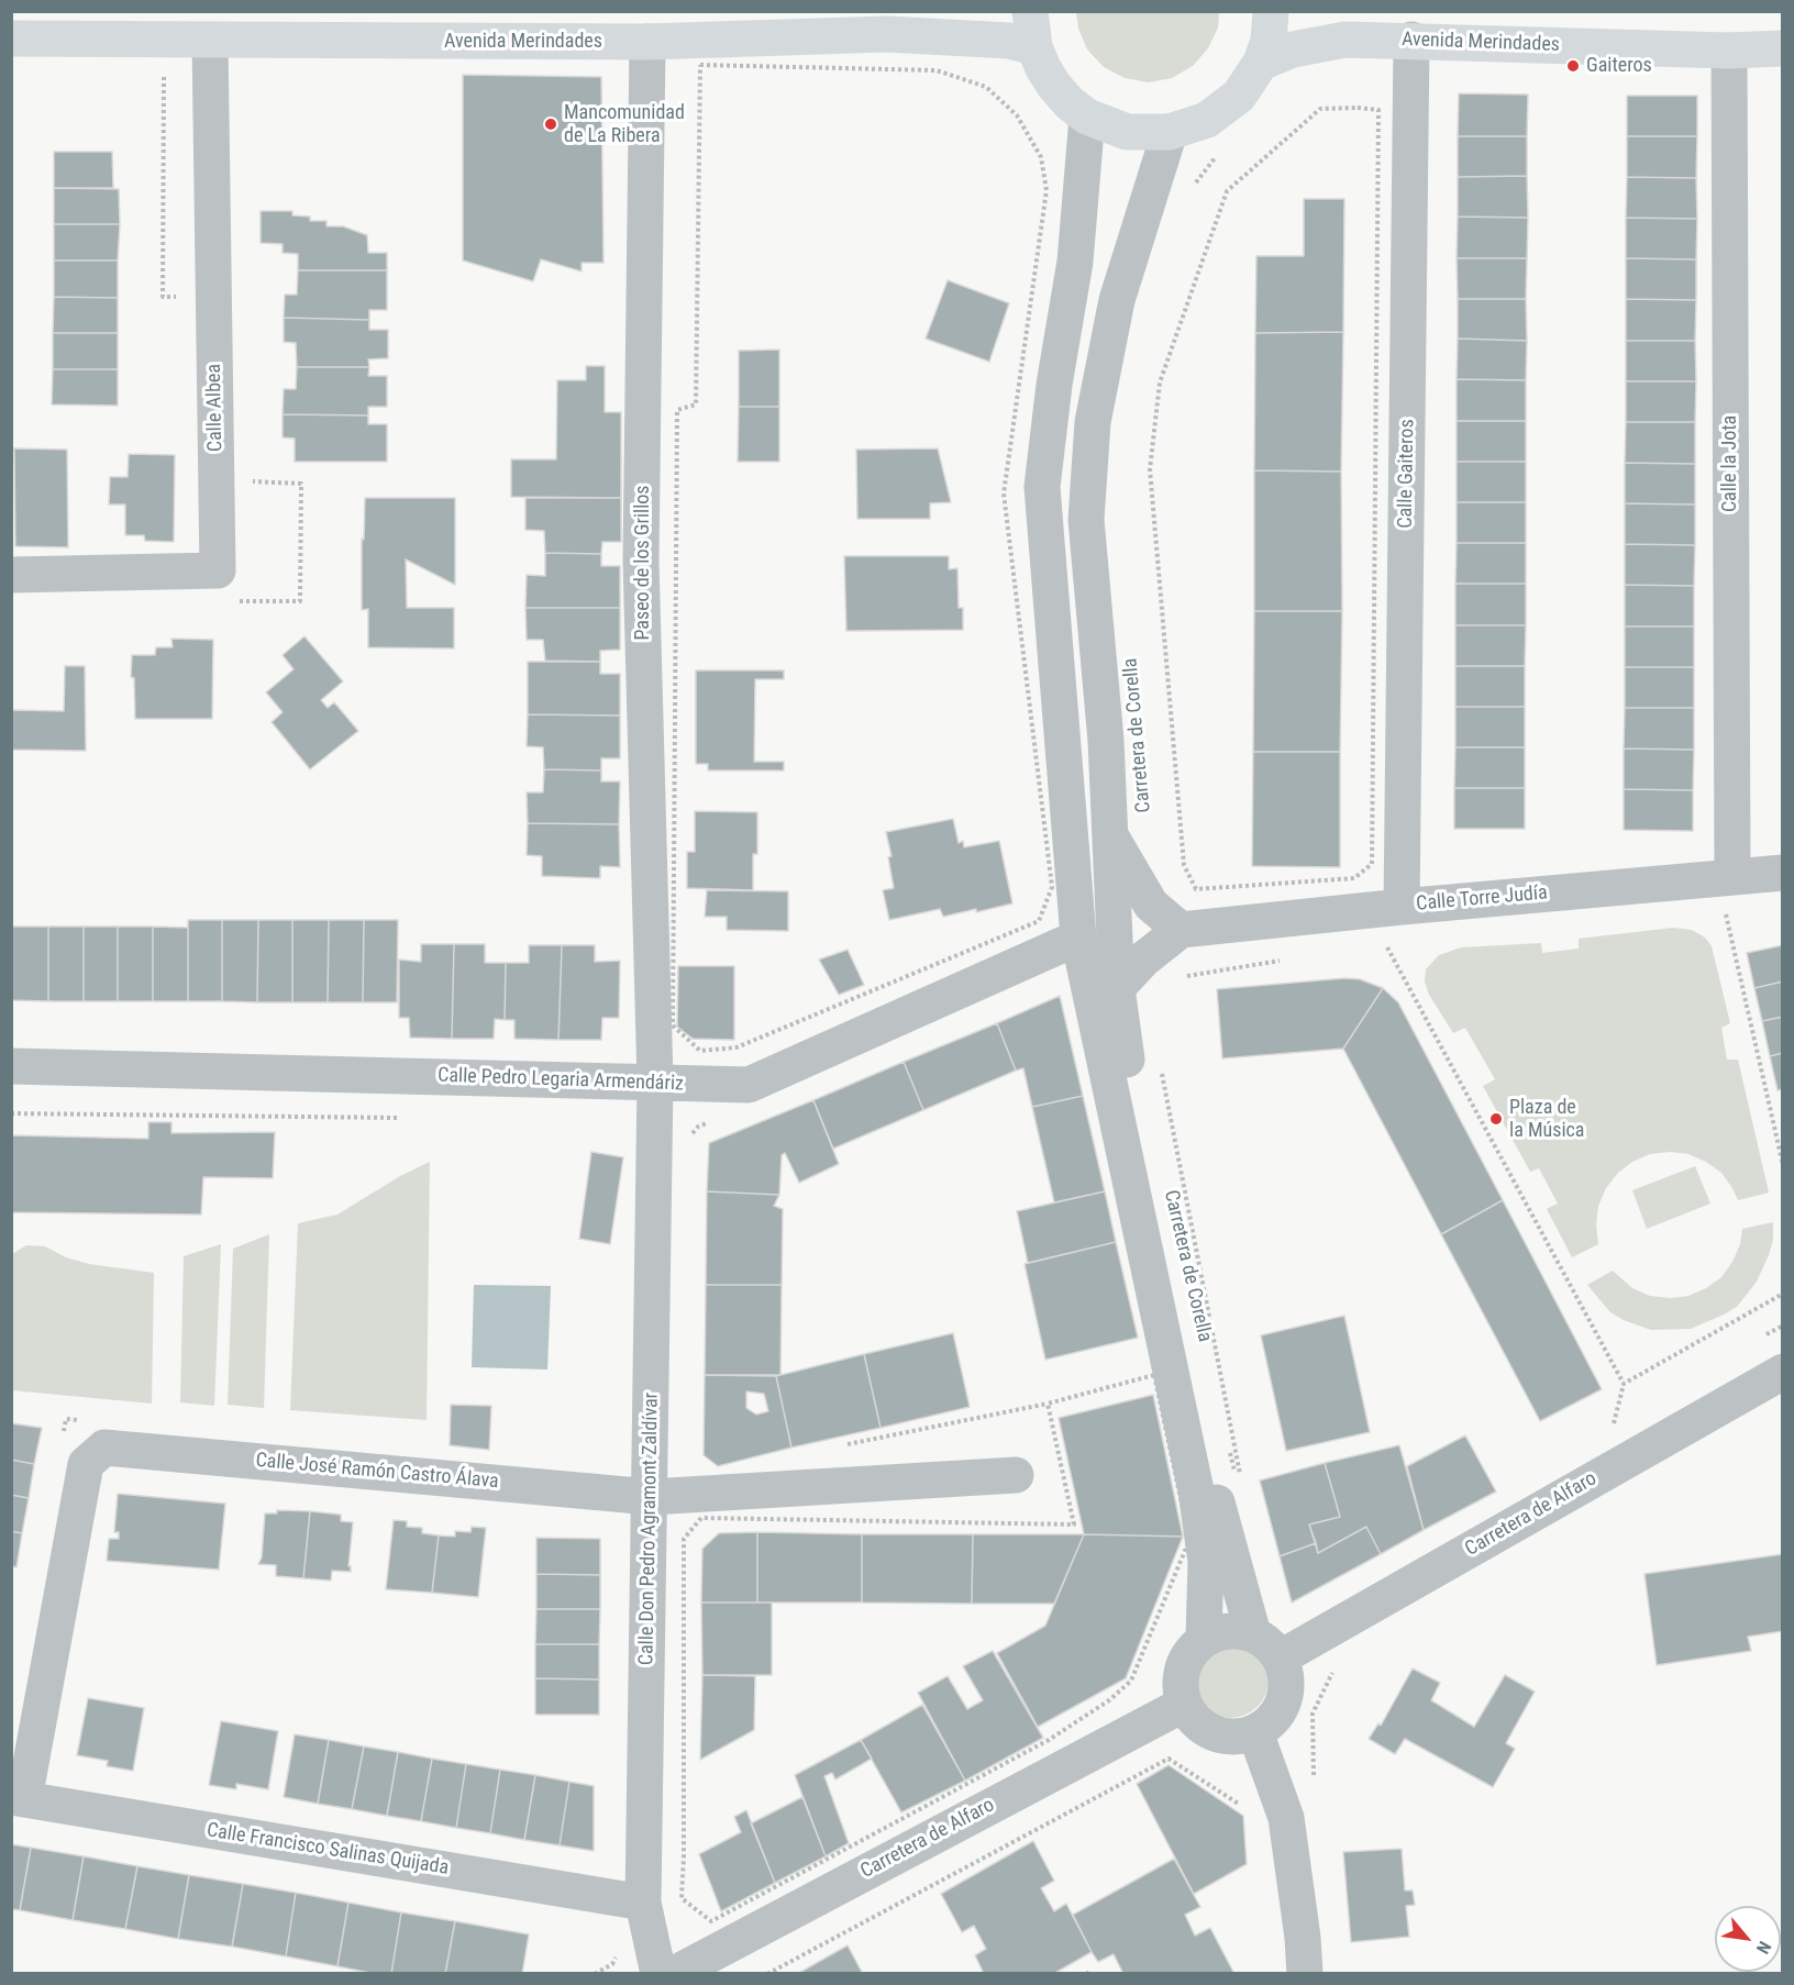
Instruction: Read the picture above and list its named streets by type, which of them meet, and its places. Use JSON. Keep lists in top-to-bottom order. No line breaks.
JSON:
{"streets":{"main road":["Avenida Merindades"],"street":["Calle Albea","Calle la Jota","Calle Gaiteros","Paseo de los Grillos","Carretera de Corella","Calle Torre Judía","Calle Pedro Legaria Armendáriz","Calle José Ramón Castro Álava","Carretera de Alfaro","Calle Don Pedro Agramont Zaldívar","Calle Francisco Salinas Quijada"]},"crossings":[["Avenida Merindades","Calle Albea"],["Avenida Merindades","Calle la Jota"],["Avenida Merindades","Calle Gaiteros"],["Avenida Merindades","Paseo de los Grillos"],["Calle la Jota","Calle Torre Judía"],["Calle Gaiteros","Calle Torre Judía"],["Paseo de los Grillos","Calle Pedro Legaria Armendáriz"],["Paseo de los Grillos","Calle Don Pedro Agramont Zaldívar"],["Carretera de Corella","Calle Pedro Legaria Armendáriz"],["Carretera de Corella","Carretera de Alfaro"],["Calle Pedro Legaria Armendáriz","Calle Don Pedro Agramont Zaldívar"],["Calle José Ramón Castro Álava","Calle Don Pedro Agramont Zaldívar"],["Calle José Ramón Castro Álava","Calle Francisco Salinas Quijada"],["Calle Don Pedro Agramont Zaldívar","Calle Francisco Salinas Quijada"]],"places":["Gaiteros","Mancomunidad de La Ribera","Plaza de la Música"],"north":"bottom right"}
